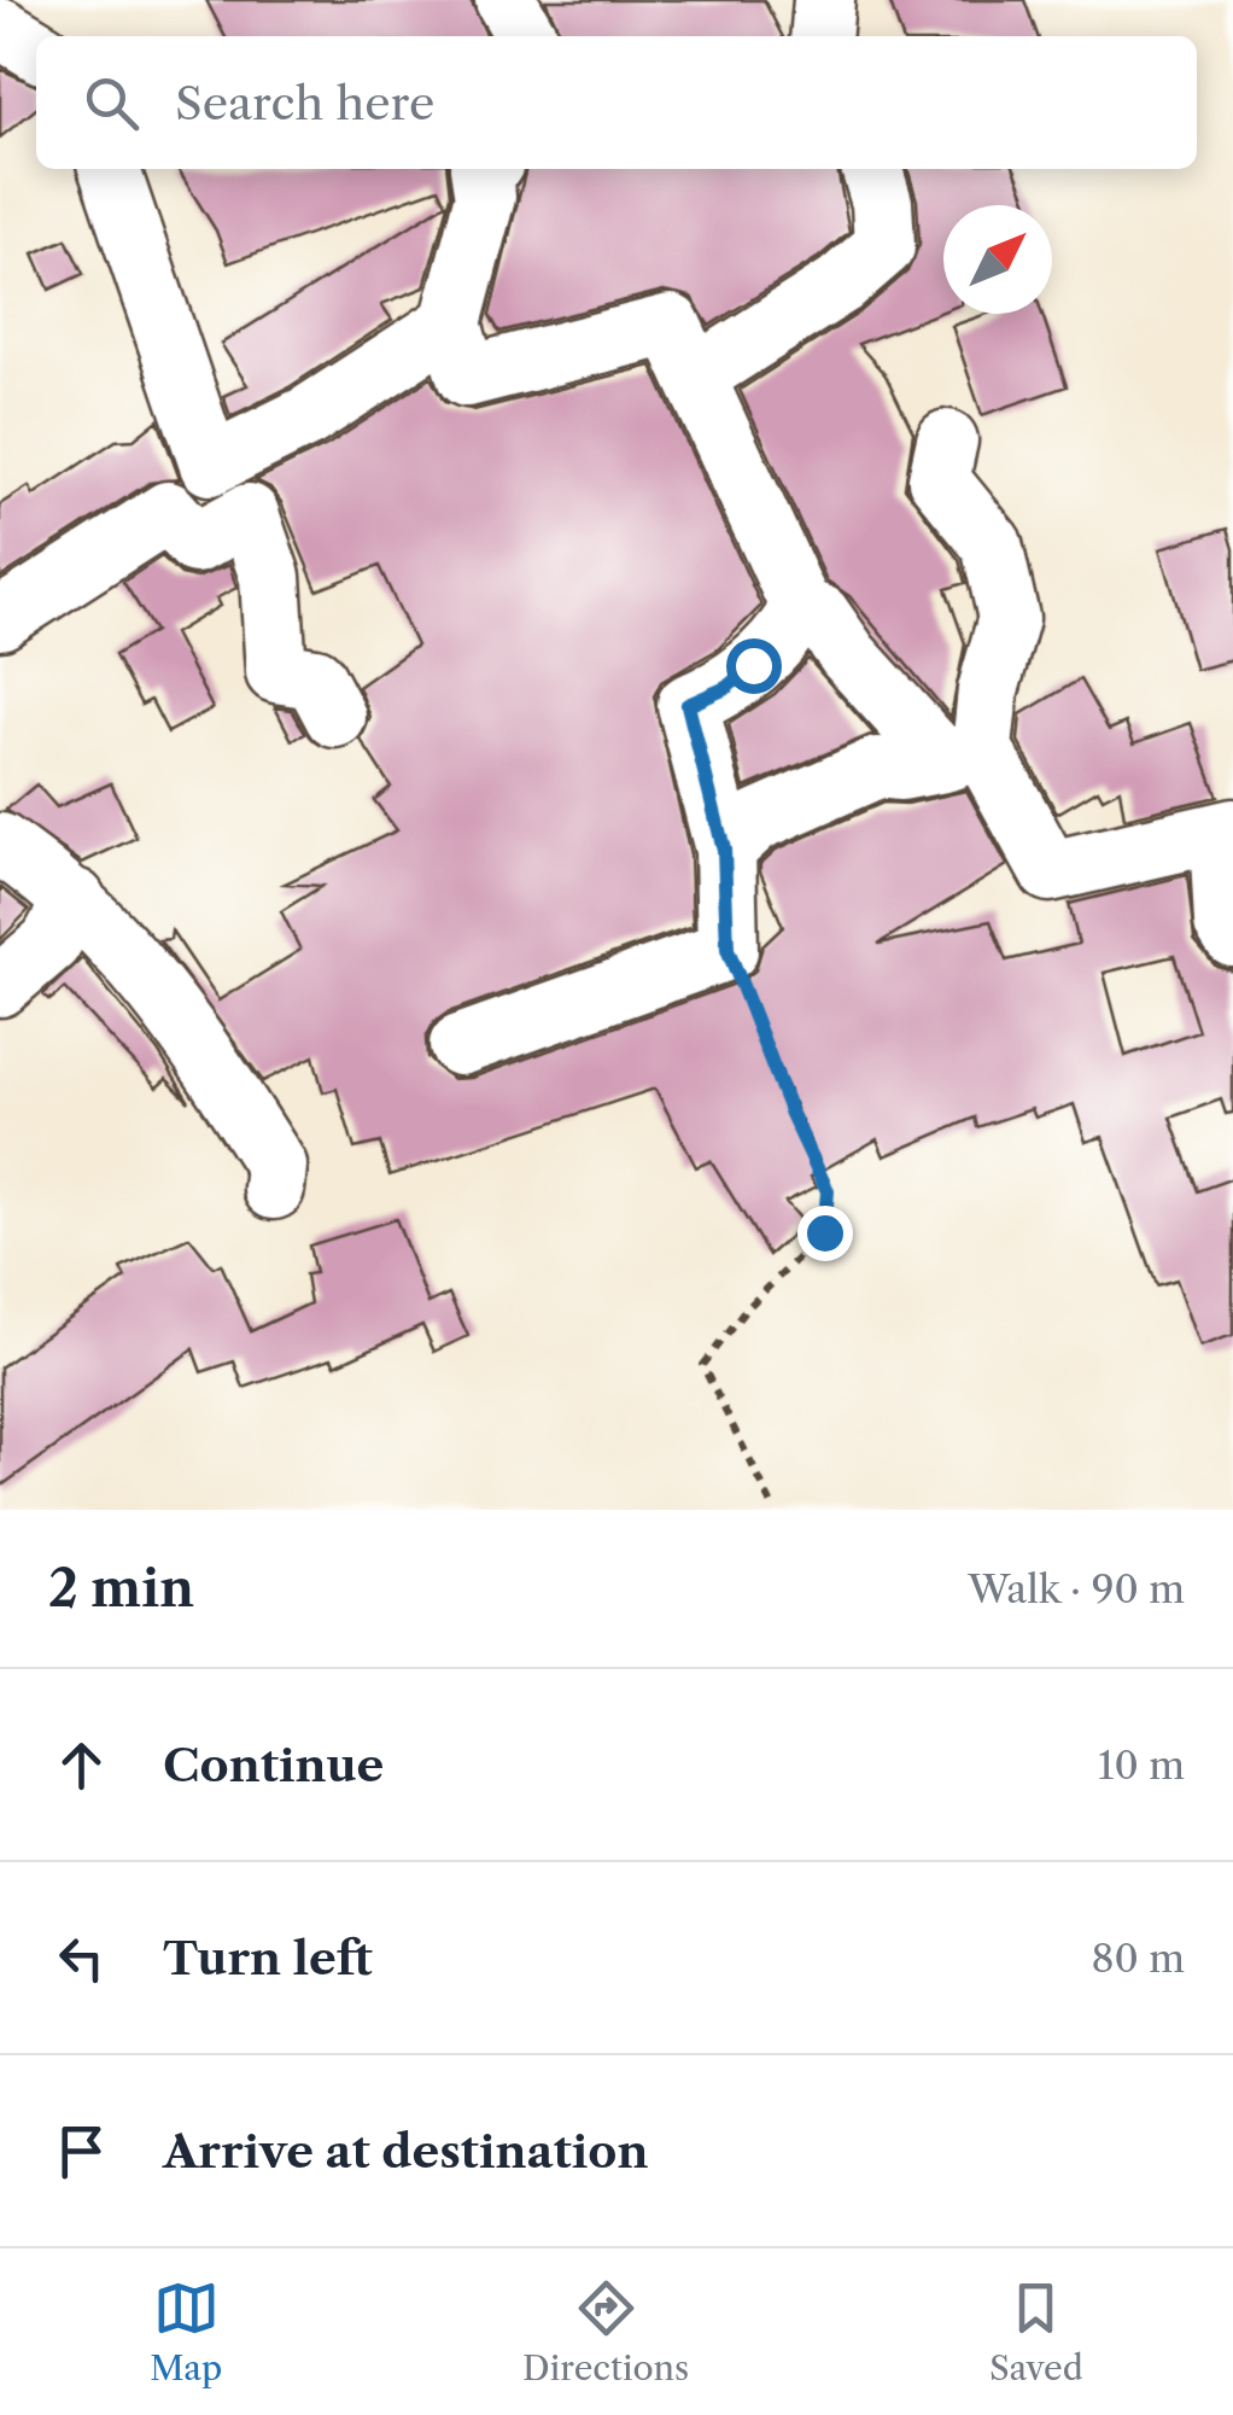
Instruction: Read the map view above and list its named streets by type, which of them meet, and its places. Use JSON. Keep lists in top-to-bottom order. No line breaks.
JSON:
{"north":"top right","page":{"search":"Search here","heading":["2 min","Walk · 90 m"],"list":[["Continue","10 m"],["Turn left","80 m"],"Arrive at destination"],"nav":["Map","Directions","Saved"]}}
